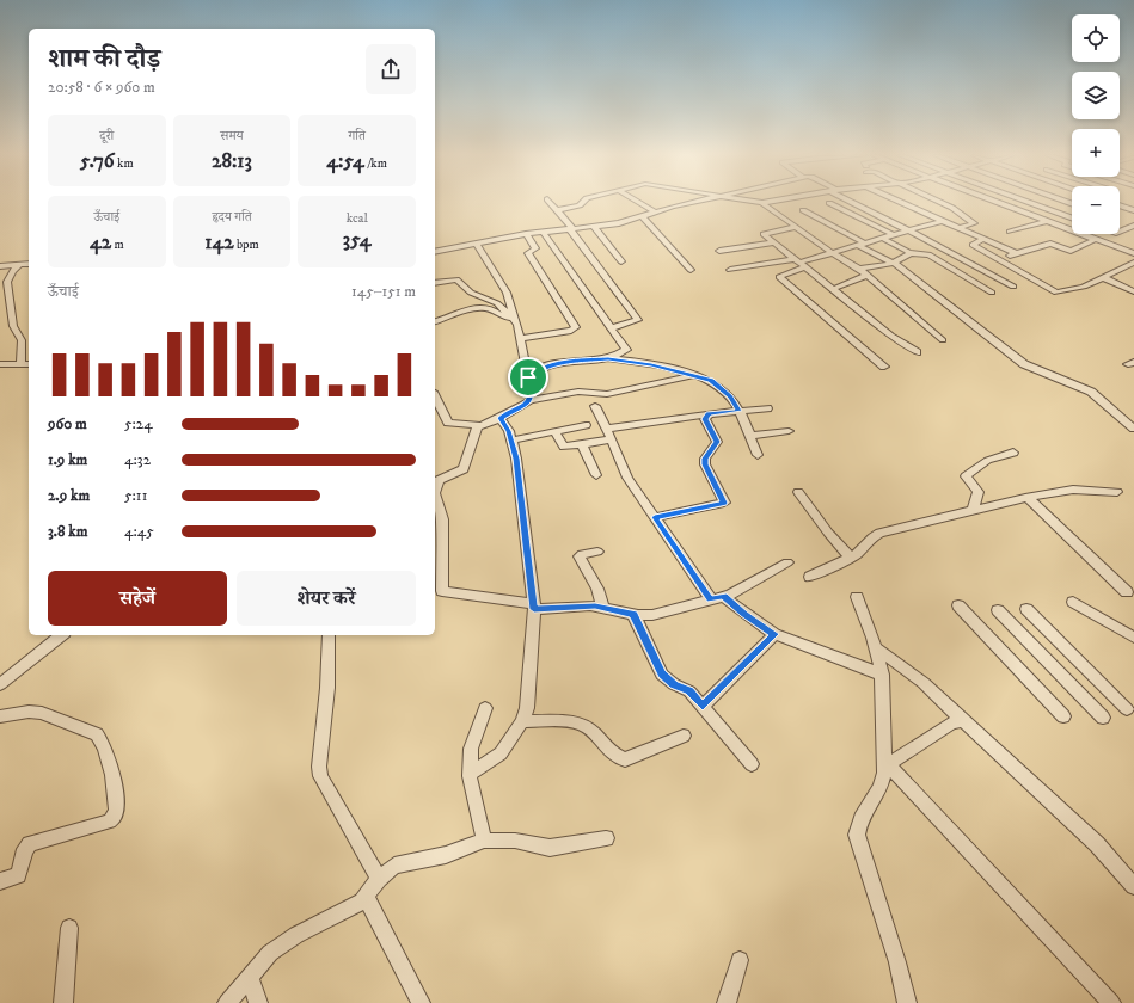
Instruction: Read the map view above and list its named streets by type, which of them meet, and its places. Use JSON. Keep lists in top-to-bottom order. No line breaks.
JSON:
{"page":{"map_buttons":["+","−"],"heading":["शाम की दौड़","20:58 · 6 × 960 m"],"stats":[["दूरी","5.76 km"],["समय","28:13"],["गति","4:54 /km"],["ऊँचाई","42 m"],["हृदय गति","142 bpm"],["kcal","354"]],"chart":["ऊँचाई","145–151 m"],"list":[{"name":"960 m","note":"5:24"},{"name":"1.9 km","note":"4:32"},{"name":"2.9 km","note":"5:11"},{"name":"3.8 km","note":"4:45"}],"buttons":["सहेजें","शेयर करें"]}}
